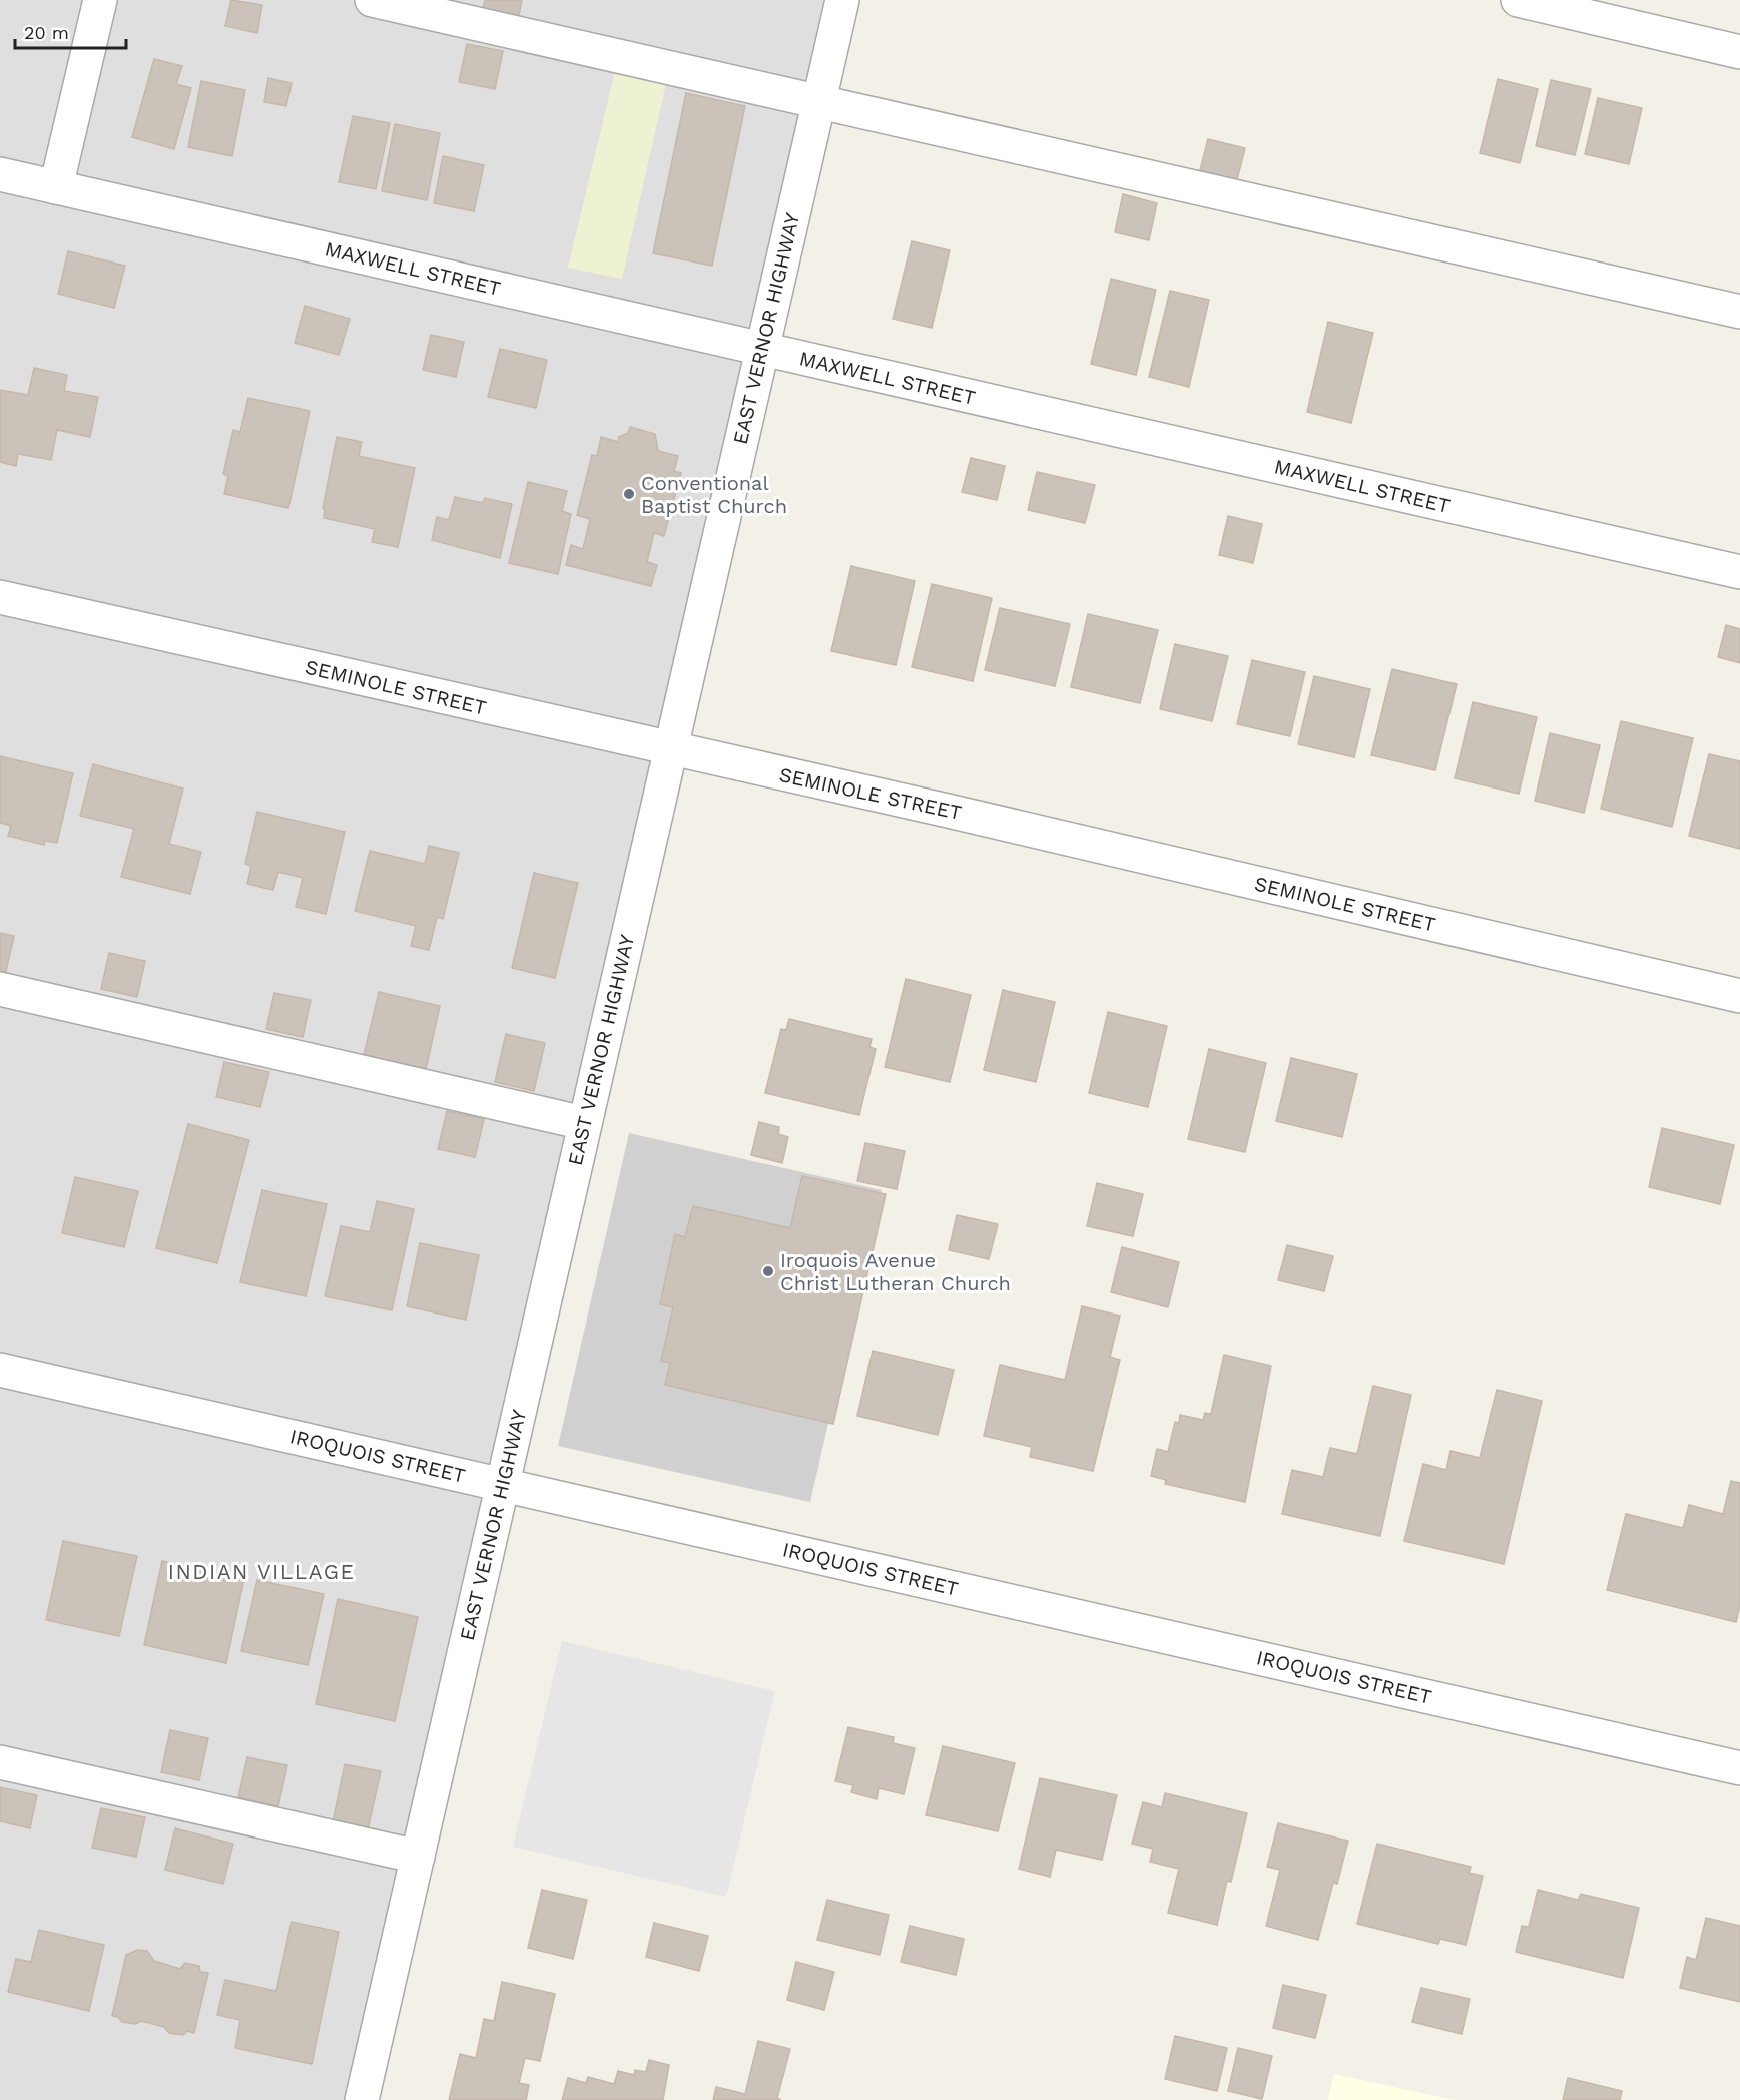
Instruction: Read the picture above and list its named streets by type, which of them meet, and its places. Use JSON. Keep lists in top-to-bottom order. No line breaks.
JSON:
{"streets":{"street":["MAXWELL STREET","EAST VERNOR HIGHWAY","SEMINOLE STREET","IROQUOIS STREET"]},"crossings":[["MAXWELL STREET","EAST VERNOR HIGHWAY"],["EAST VERNOR HIGHWAY","SEMINOLE STREET"],["EAST VERNOR HIGHWAY","IROQUOIS STREET"]],"districts":["INDIAN VILLAGE"],"places":["Conventional Baptist Church","Iroquois Avenue Christ Lutheran Church"],"scale_bar":"20 m"}
